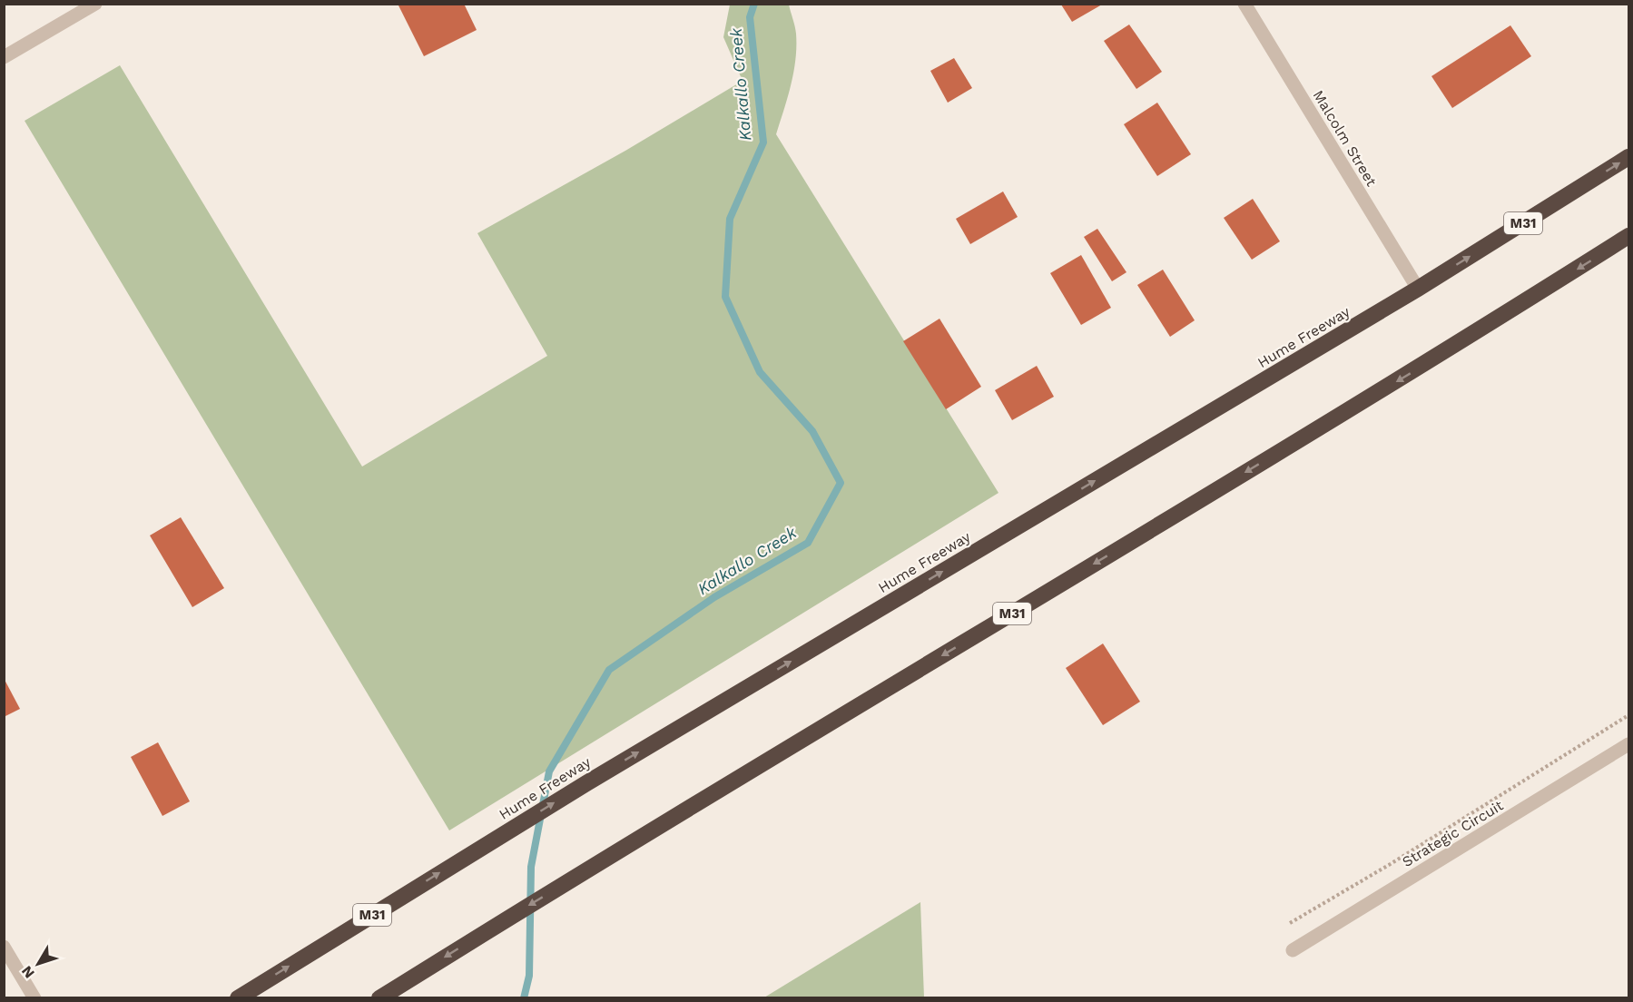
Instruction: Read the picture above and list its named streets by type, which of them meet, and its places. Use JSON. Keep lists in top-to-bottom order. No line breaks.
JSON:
{"streets":{"highway":["M31","Hume Freeway"],"street":["Malcolm Street","Strategic Circuit"]},"crossings":[["Malcolm Street","Hume Freeway"]],"water":["Kalkallo Creek"],"north":"bottom left"}
